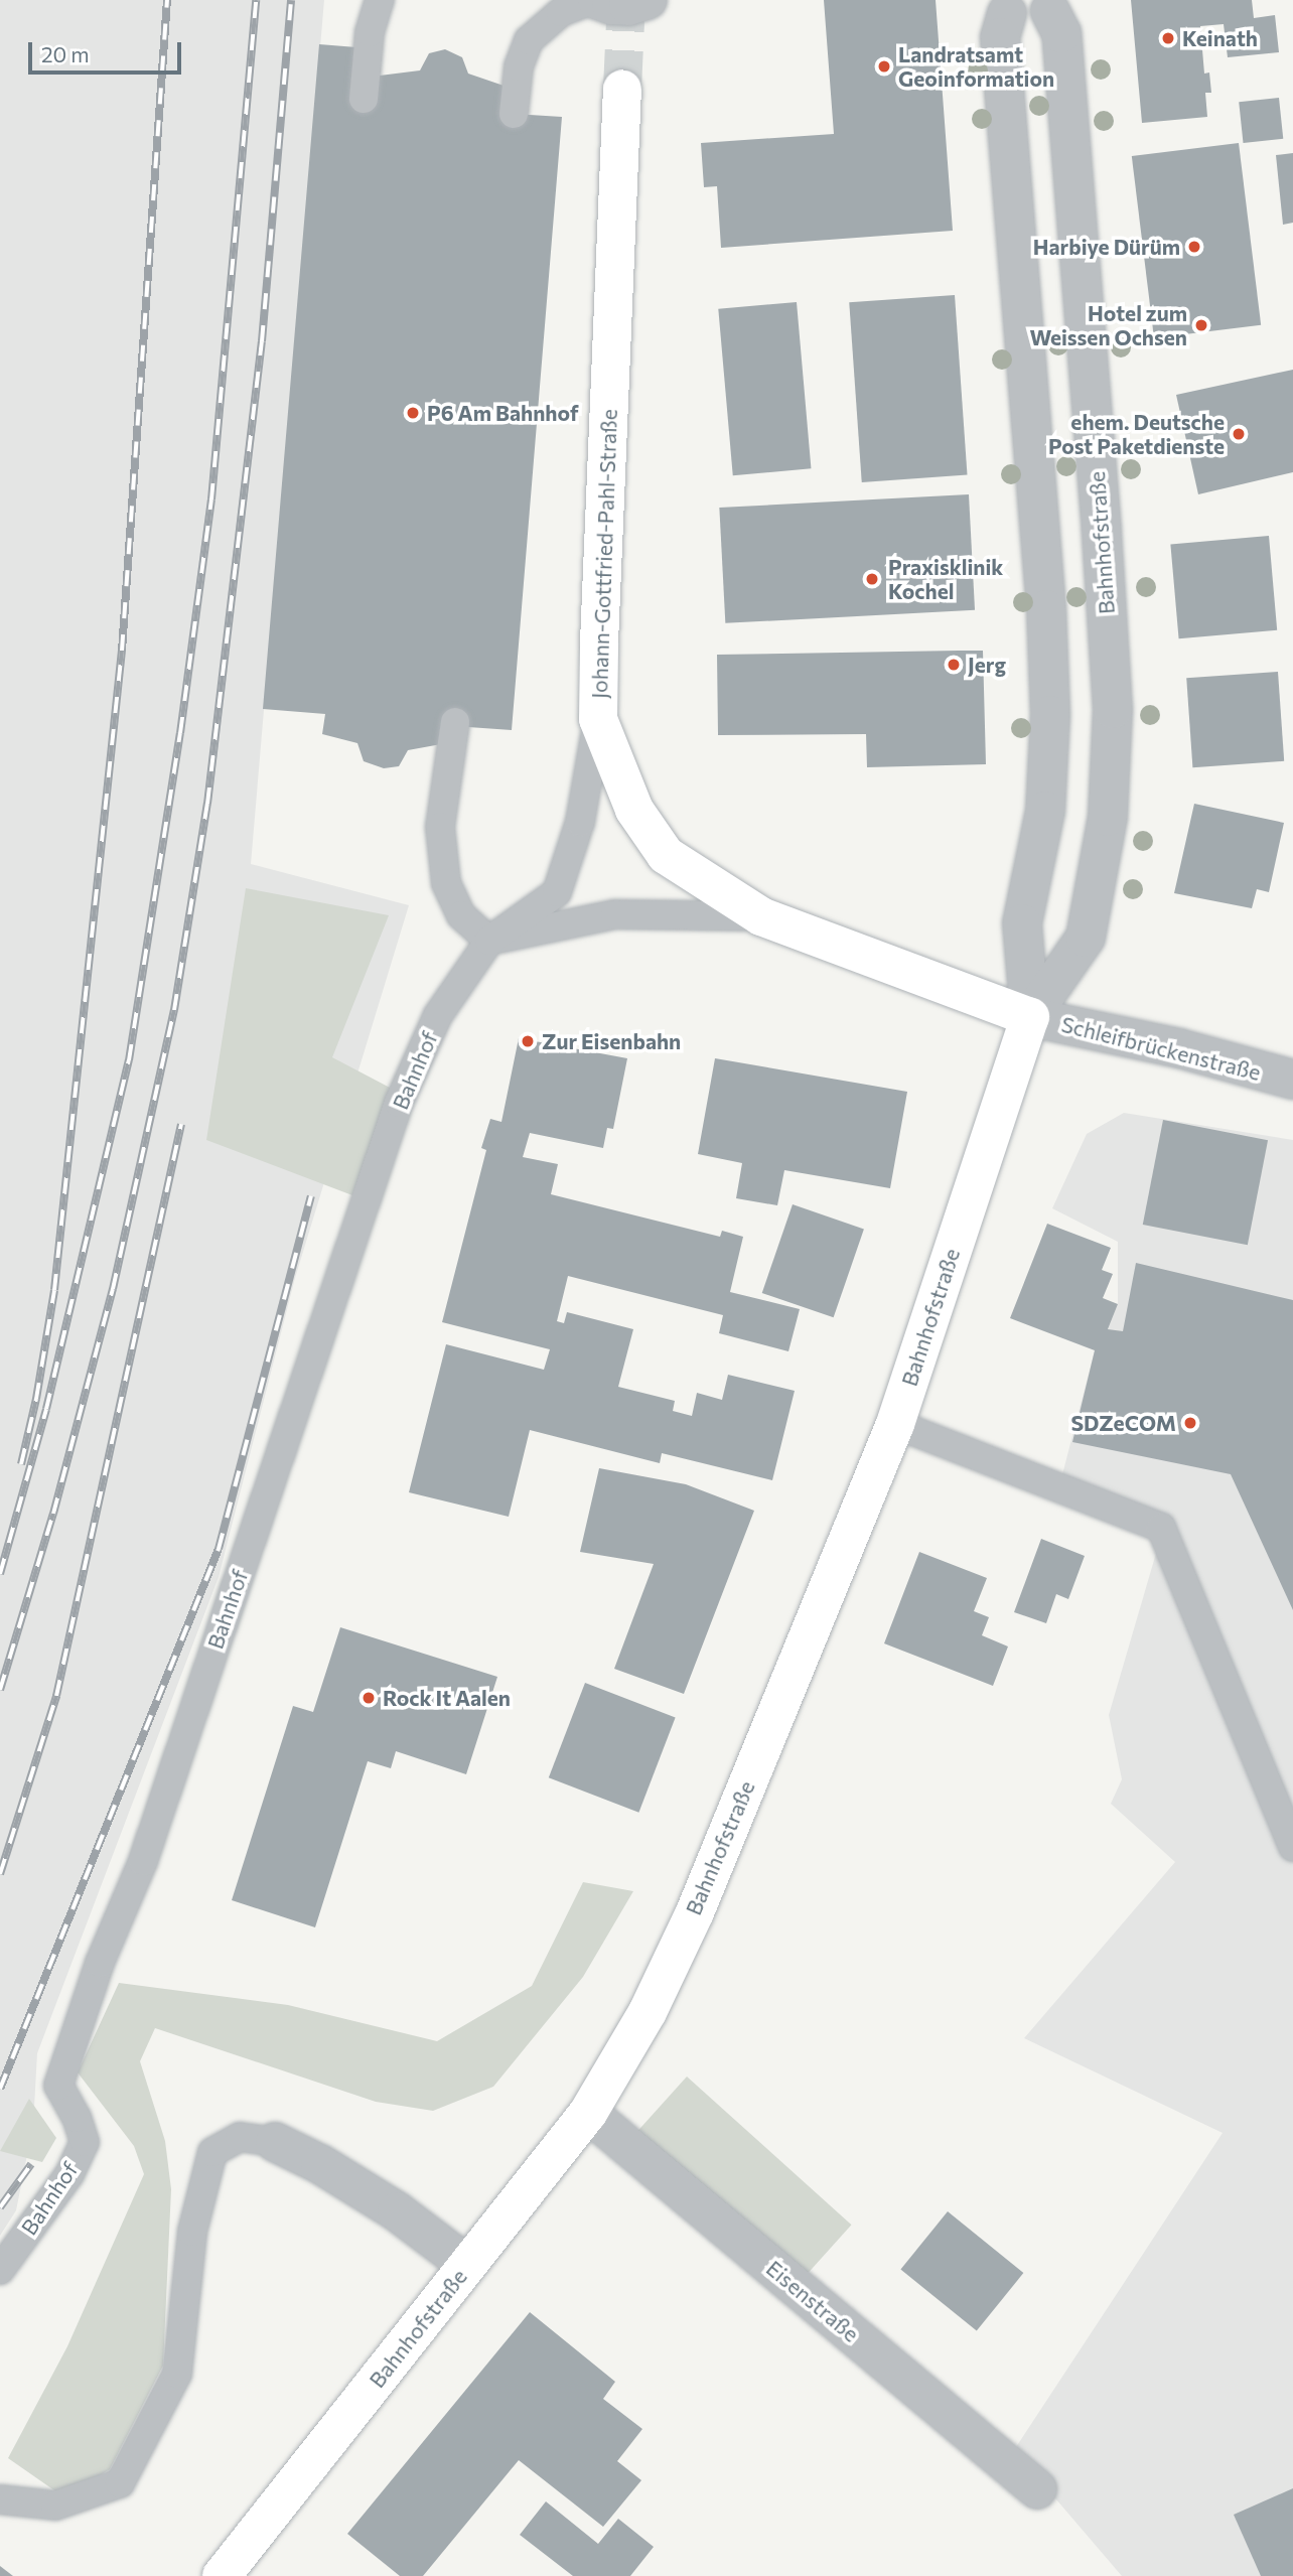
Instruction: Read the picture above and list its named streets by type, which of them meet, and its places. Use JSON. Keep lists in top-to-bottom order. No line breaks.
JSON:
{"streets":{"main road":["Bahnhofstraße","Johann-Gottfried-Pahl-Straße"],"street":["Schleifbrückenstraße","Eisenstraße"],"lane":["Bahnhof"]},"crossings":[["Bahnhofstraße","Johann-Gottfried-Pahl-Straße"],["Bahnhofstraße","Schleifbrückenstraße"],["Bahnhofstraße","Eisenstraße"],["Johann-Gottfried-Pahl-Straße","Schleifbrückenstraße"],["Johann-Gottfried-Pahl-Straße","Bahnhof"]],"places":["Keinath","Landratsamt Geoinformation","Harbiye Dürüm","Hotel zum Weissen Ochsen","P6 Am Bahnhof","ehem. Deutsche Post Paketdienste","Praxisklinik Kochel","Jerg","Zur Eisenbahn","SDZeCOM","Rock It Aalen"],"scale_bar":"20 m"}
